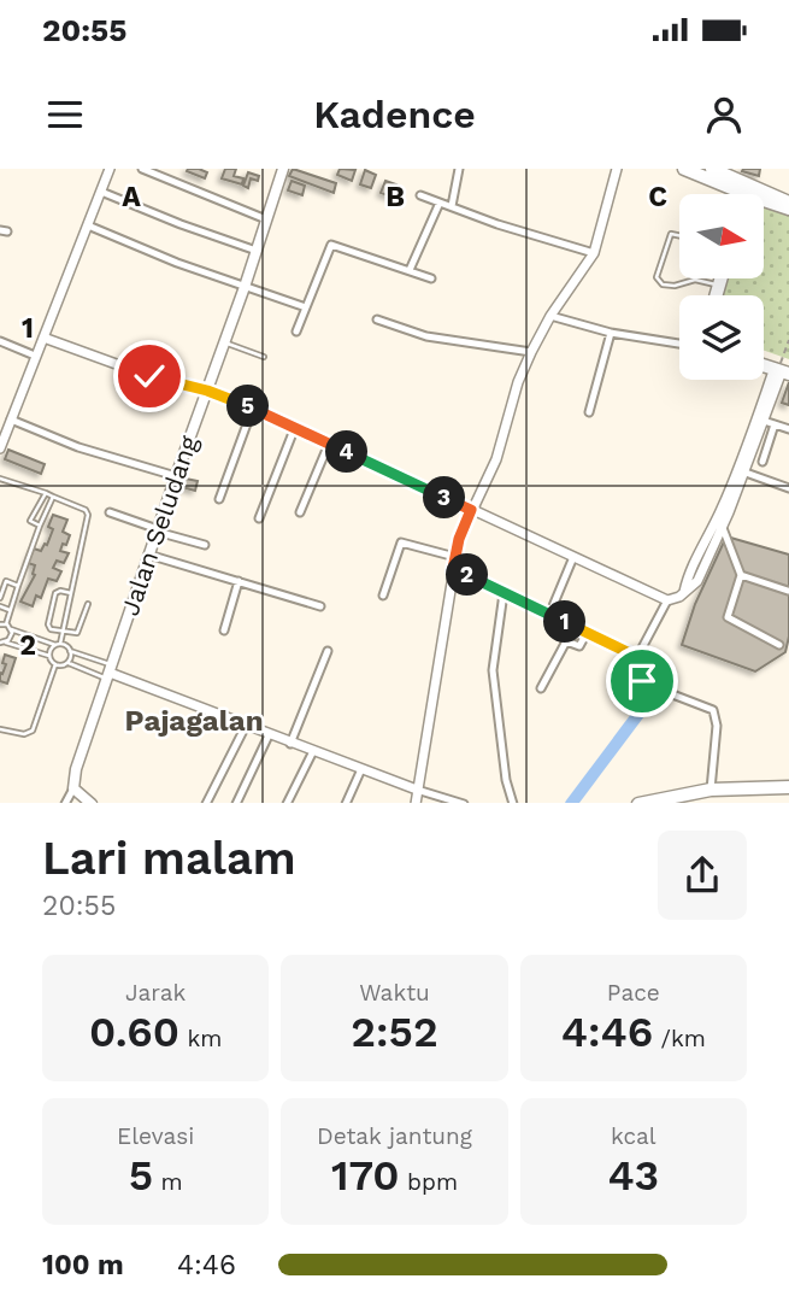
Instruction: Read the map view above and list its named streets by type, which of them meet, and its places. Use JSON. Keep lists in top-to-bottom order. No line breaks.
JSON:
{"streets":{"main road":["Jalan Seludang"]},"districts":["Pajagalan"],"north":"right","page":{"status":"20:55","header":"Kadence","pins":["5","4","3","2","1"],"heading":["Lari malam","20:55"],"stats":[["Jarak","0.60 km"],["Waktu","2:52"],["Pace","4:46 /km"],["Elevasi","5 m"],["Detak jantung","170 bpm"],["kcal","43"]],"list":[{"name":"100 m","note":"4:46"}]},"grid":{"columns":["A","B","C"],"rows":["1","2"]}}
